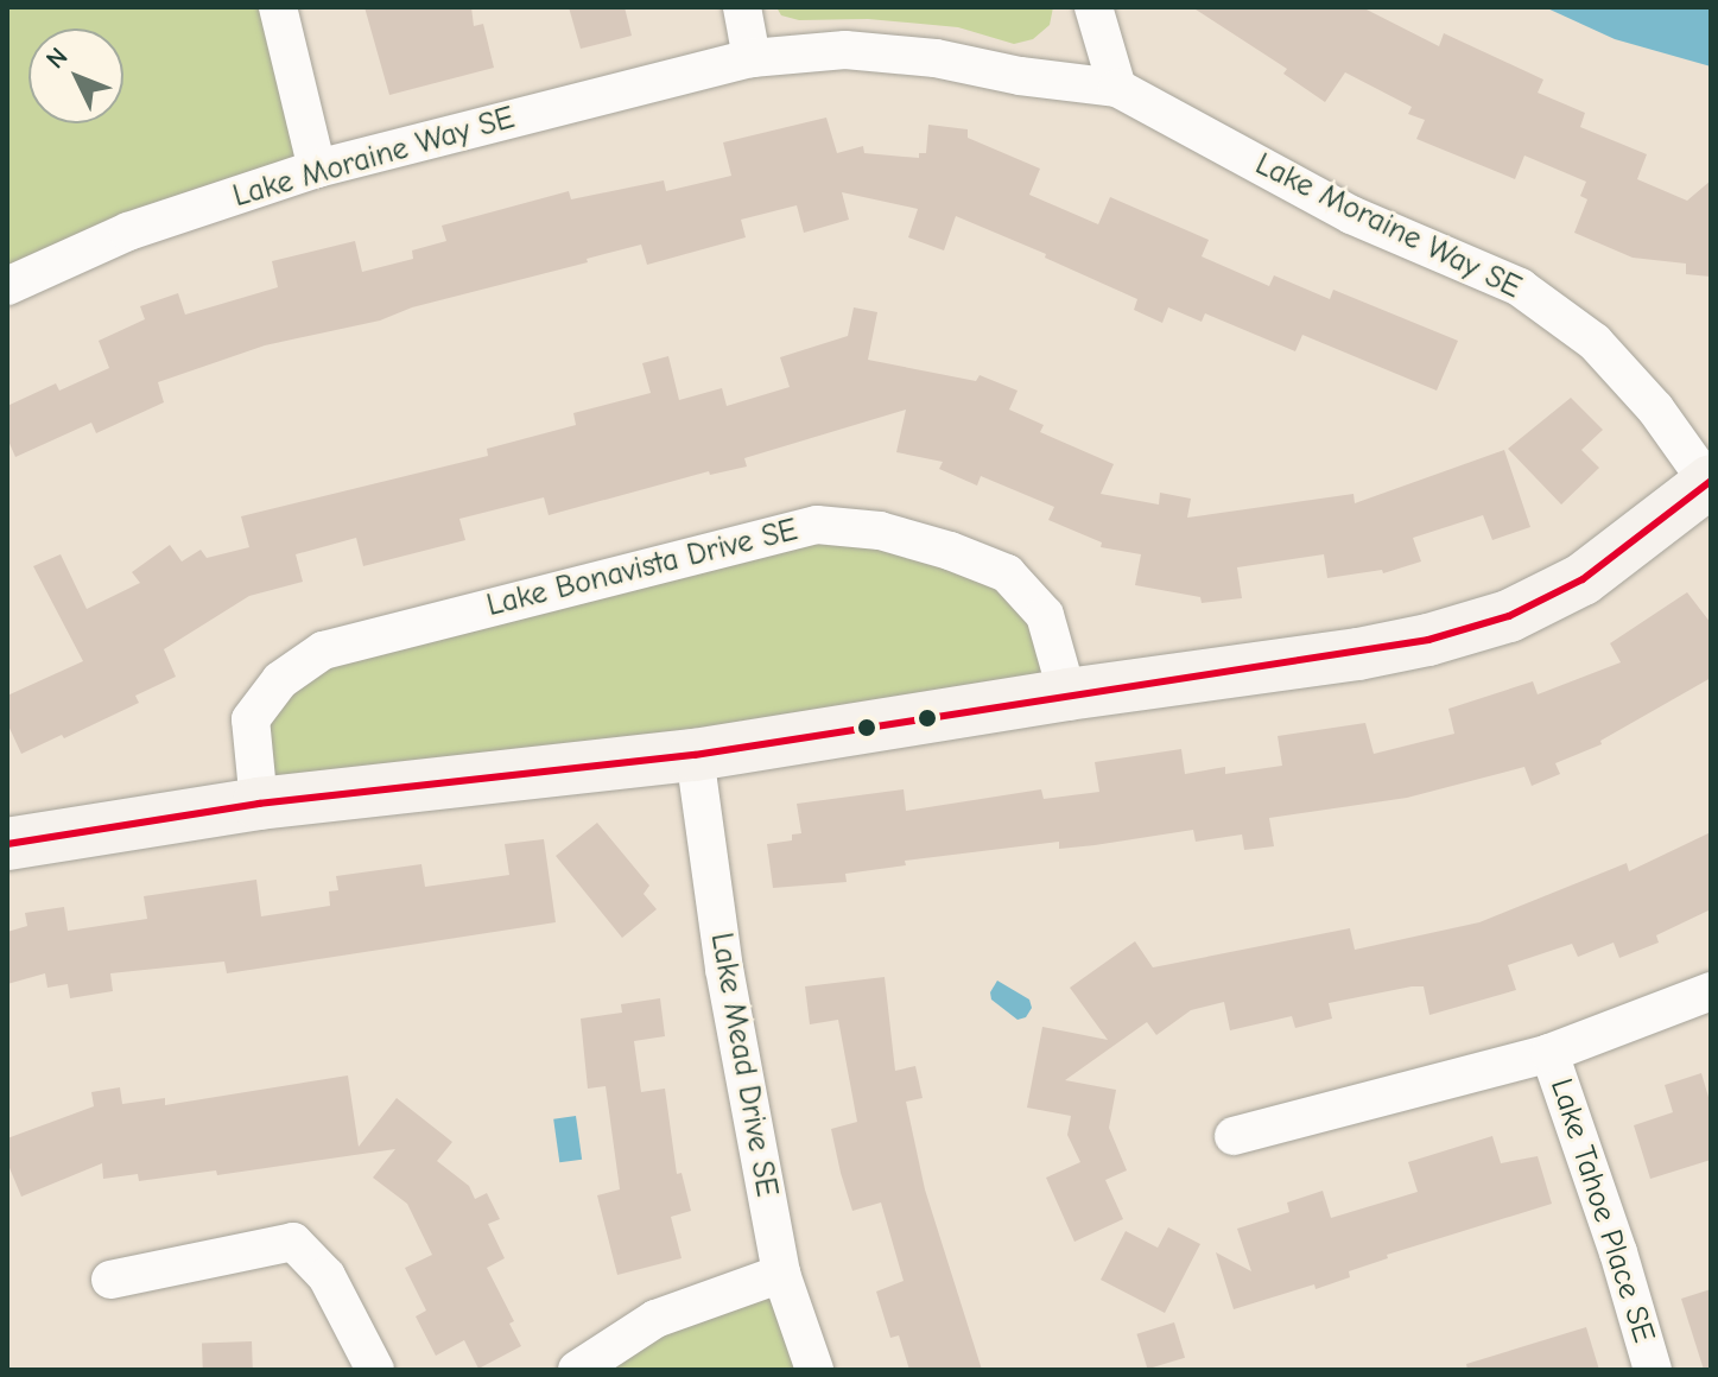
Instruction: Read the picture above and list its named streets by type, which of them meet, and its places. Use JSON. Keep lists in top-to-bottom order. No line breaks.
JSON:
{"streets":{"street":["Lake Moraine Way SE","Lake Bonavista Drive SE","Lake Mead Drive SE","Lake Tahoe Place SE"]},"north":"top left"}
